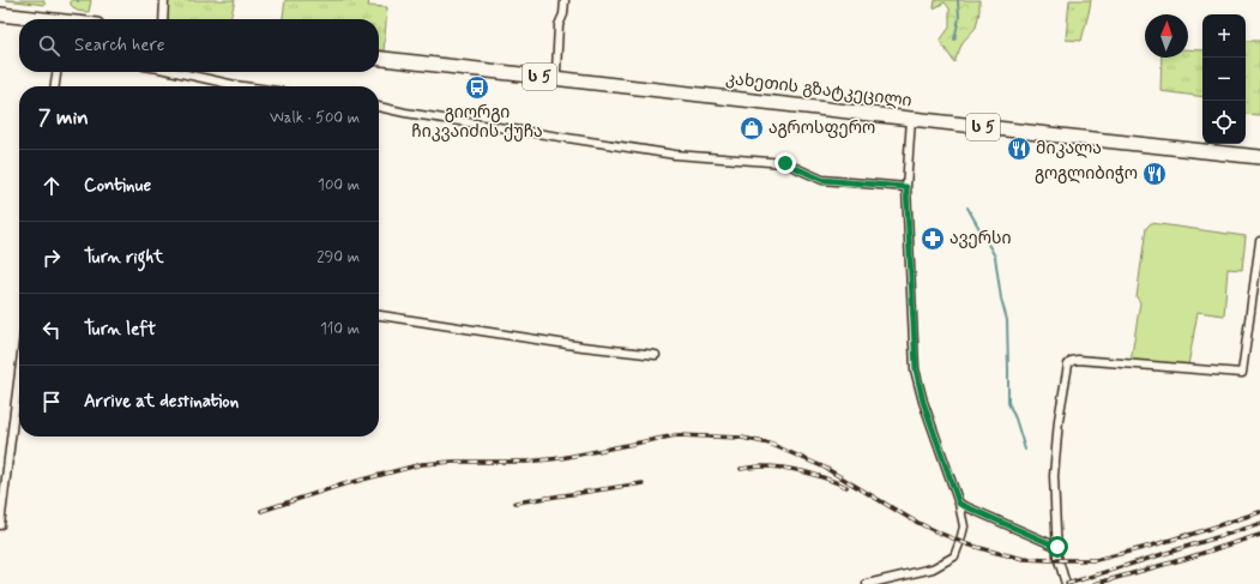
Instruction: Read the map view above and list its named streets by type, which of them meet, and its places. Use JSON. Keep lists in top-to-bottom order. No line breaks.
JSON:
{"streets":{"highway":["ს 5","კახეთის გზატკეცილი"]},"places":{"bus stop":["გიორგი ჩიკვაიძის ქუჩა"],"shop":["აგროსფერო"],"restaurant":["მიკალა","გოგლიბიჭო"],"pharmacy":["ავერსი"]},"north":"top","page":{"map_buttons":["+","−"],"search":"Search here","heading":["7 min","Walk · 500 m"],"list":[["Continue","100 m"],["Turn right","290 m"],["Turn left","110 m"],"Arrive at destination"]}}
